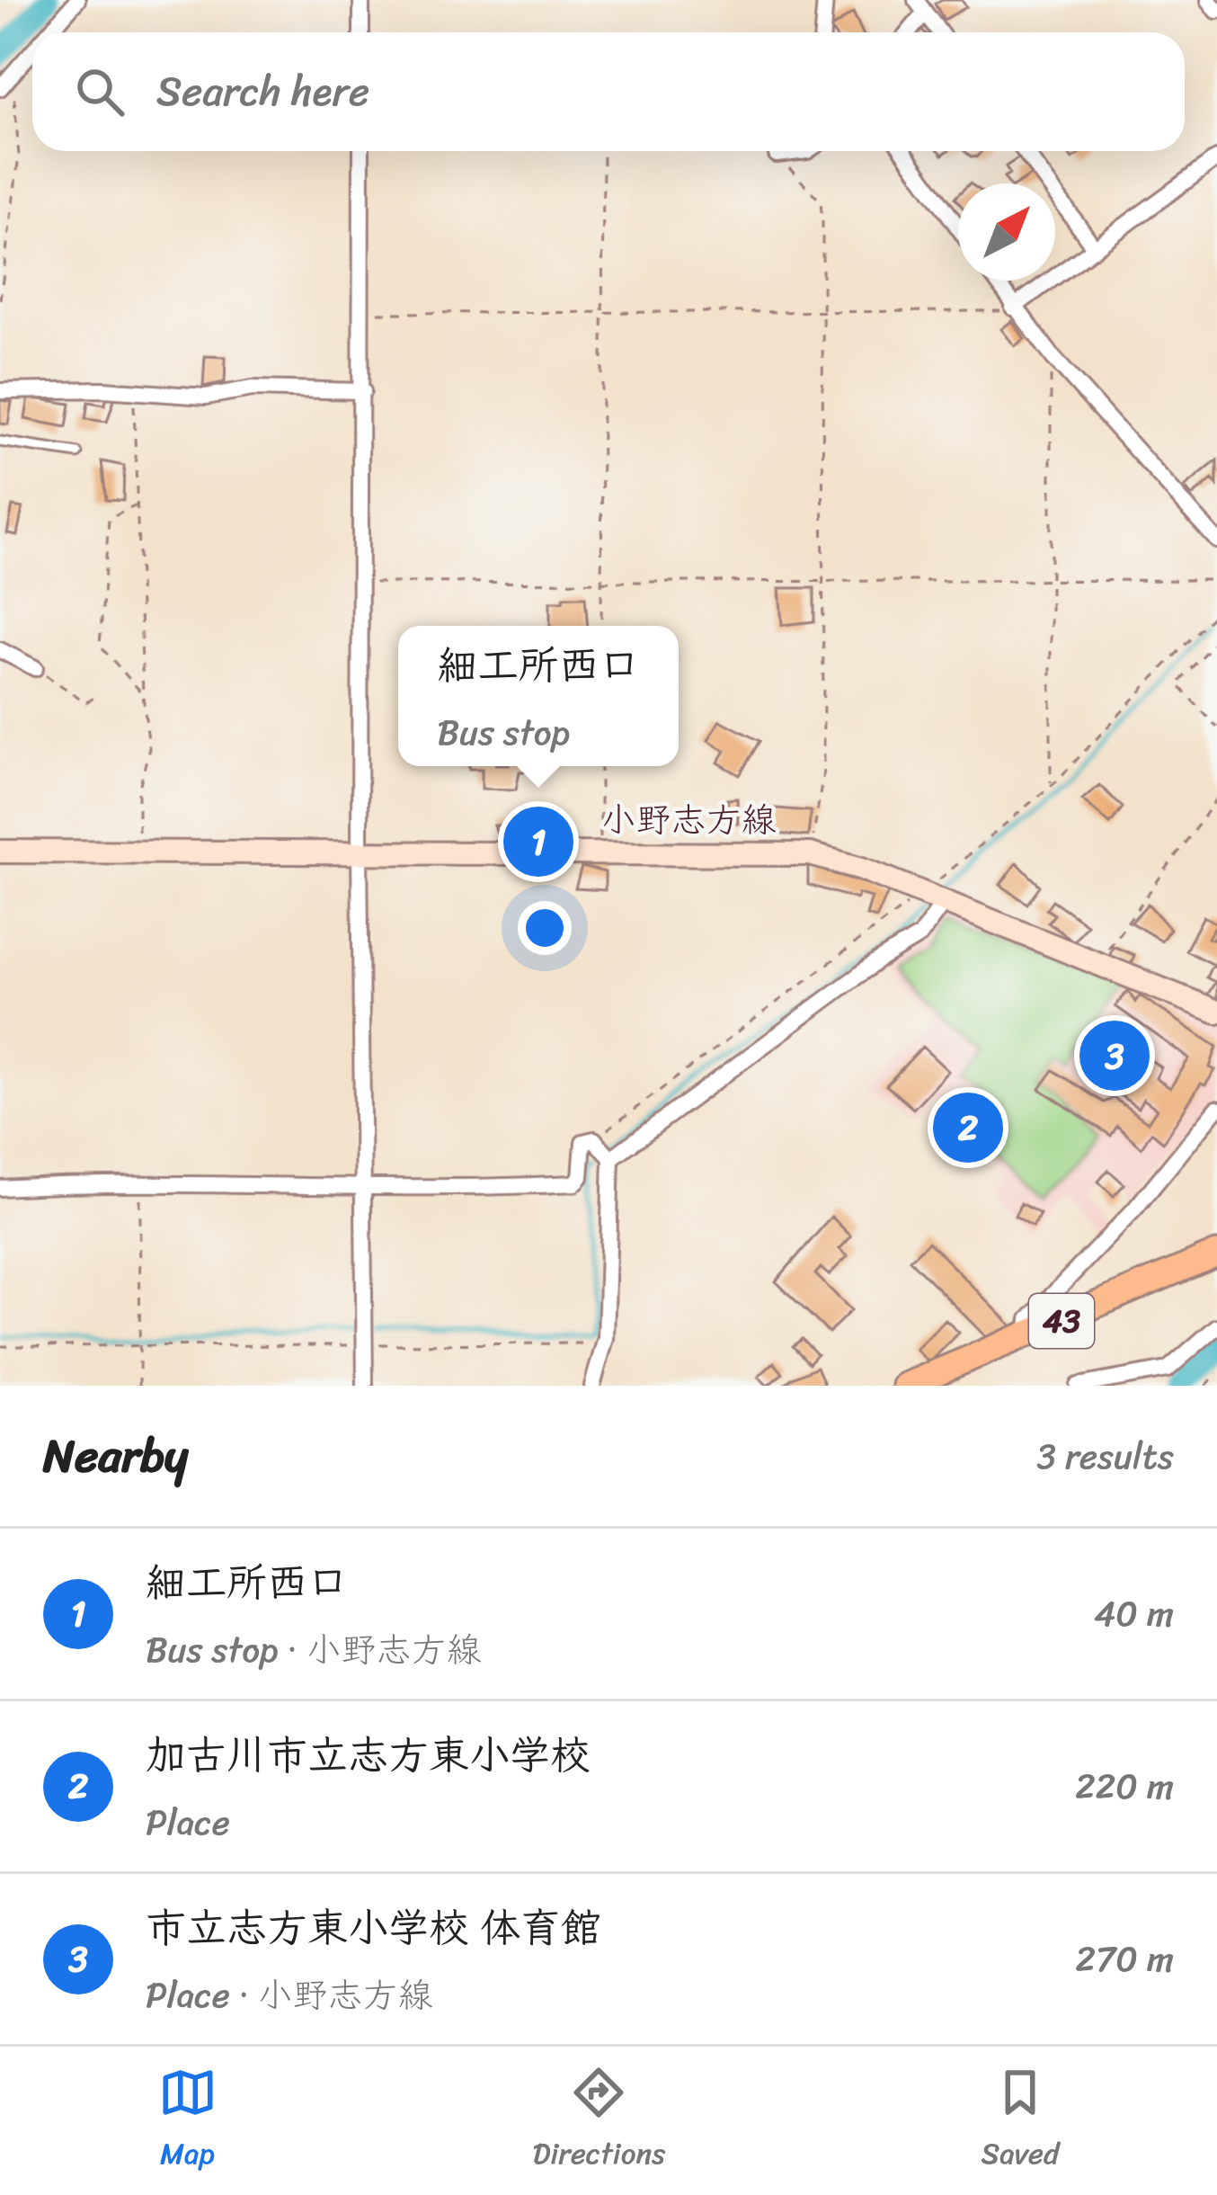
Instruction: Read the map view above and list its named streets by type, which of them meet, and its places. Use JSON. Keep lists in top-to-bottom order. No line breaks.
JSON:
{"streets":{"main road":["小野志方線","43"]},"north":"top right","page":{"search":"Search here","popup":["細工所西口","Bus stop"],"pins":["1","3","2"],"heading":["Nearby","3 results"],"list":[{"mark":"1","name":"細工所西口","note":"Bus stop · 小野志方線","value":"40 m"},{"mark":"2","name":"加古川市立志方東小学校","note":"Place","value":"220 m"},{"mark":"3","name":"市立志方東小学校 体育館","note":"Place · 小野志方線","value":"270 m"}],"nav":["Map","Directions","Saved"]}}
